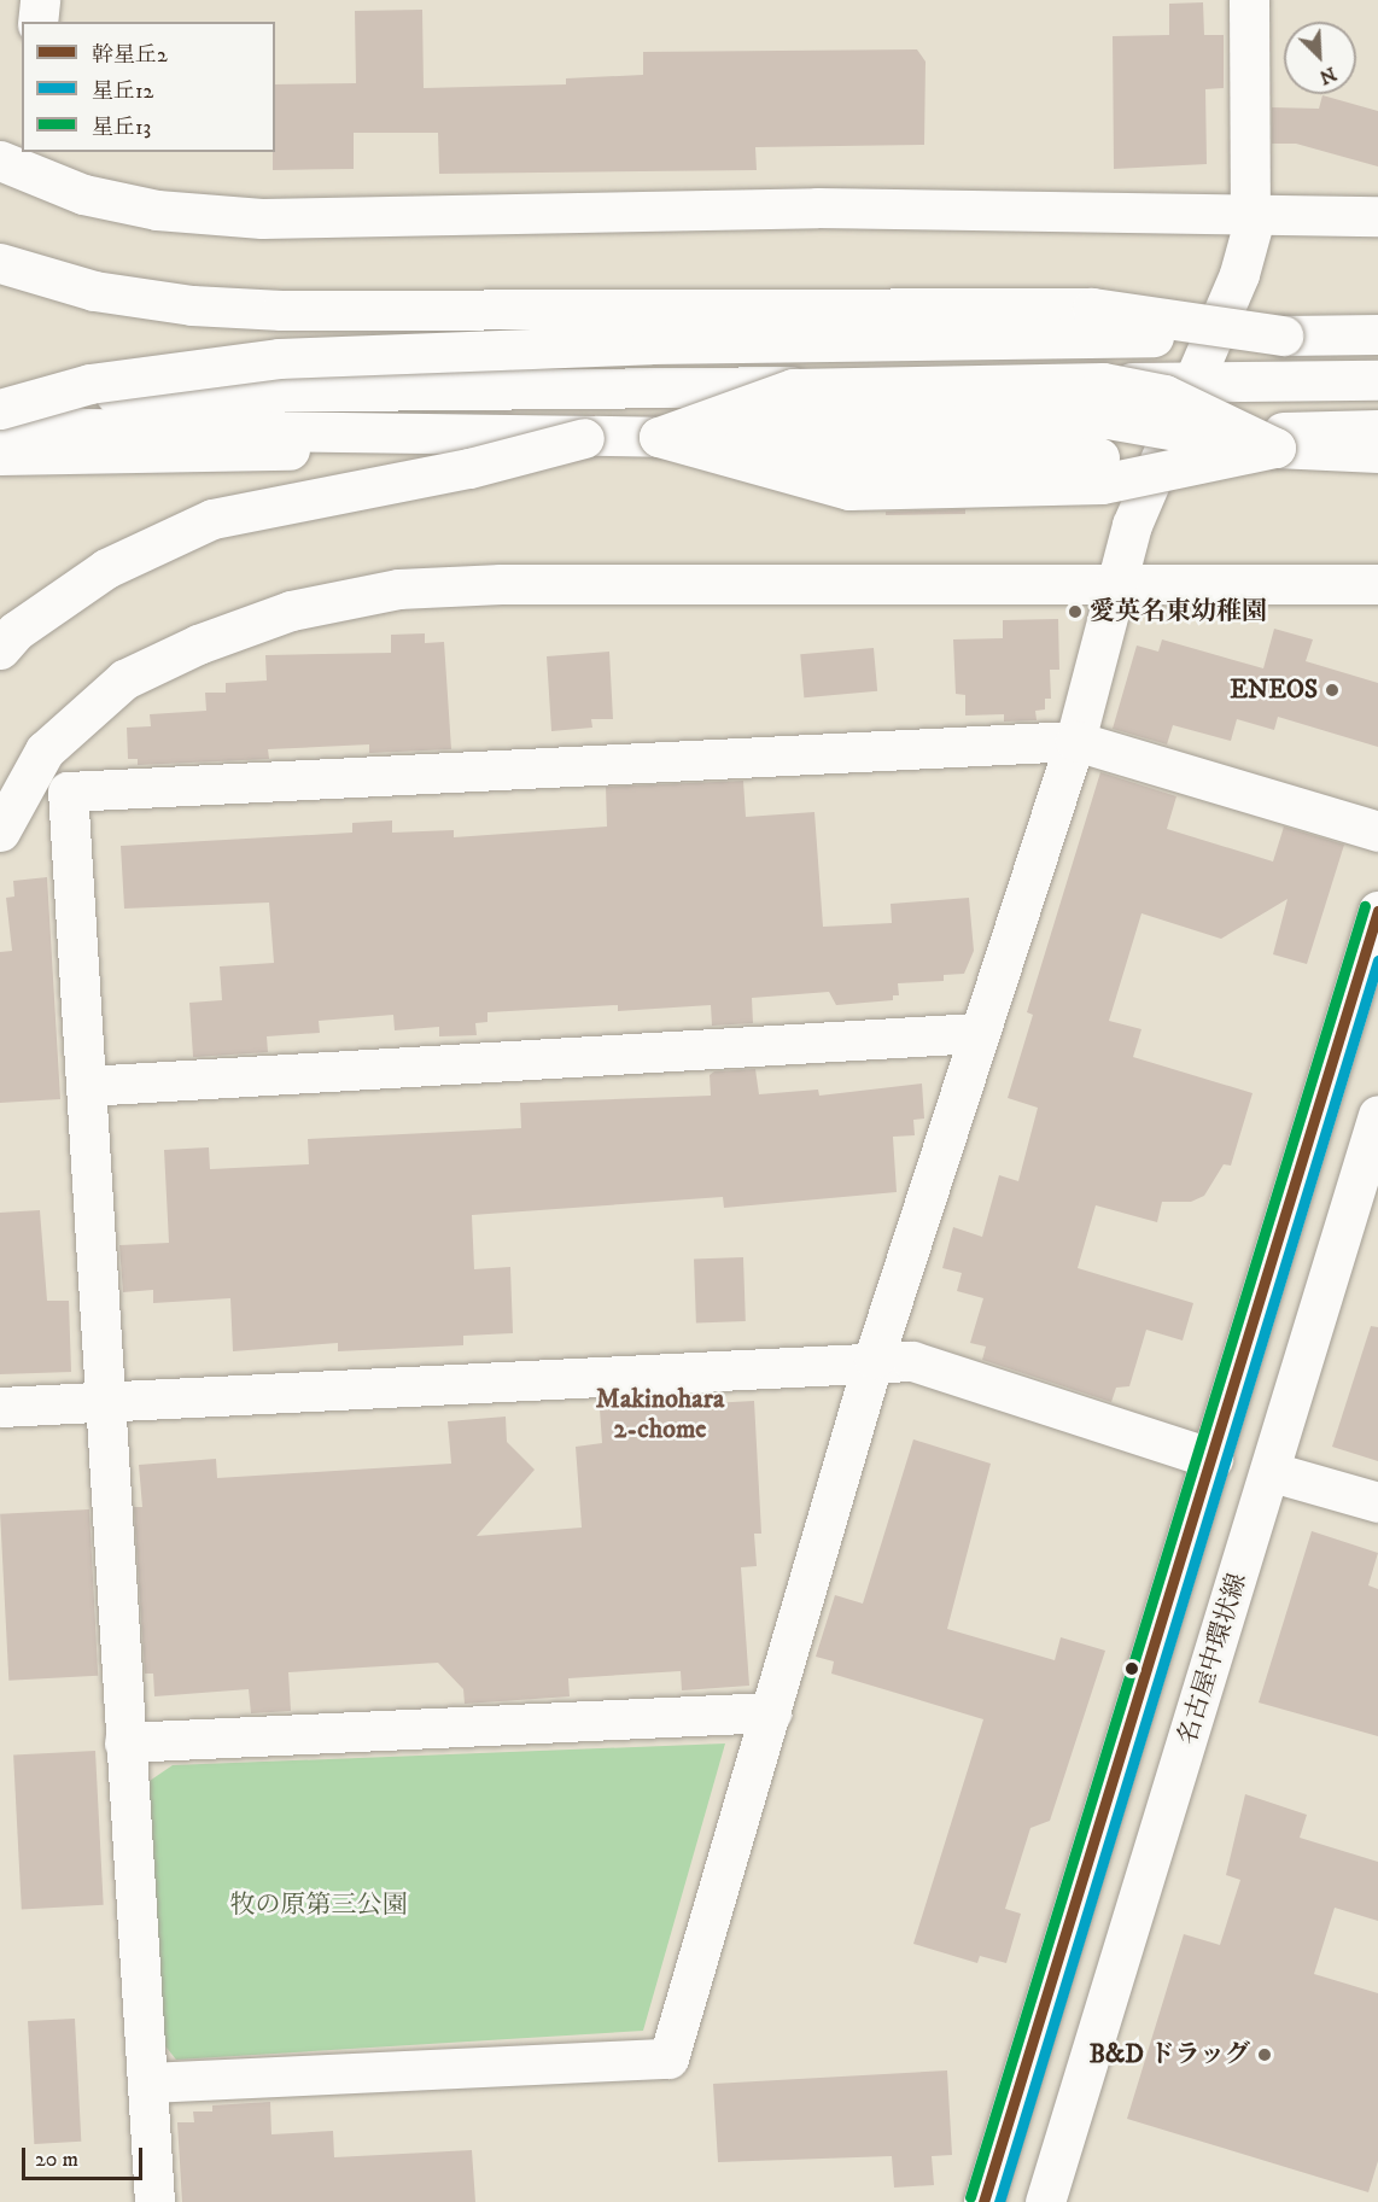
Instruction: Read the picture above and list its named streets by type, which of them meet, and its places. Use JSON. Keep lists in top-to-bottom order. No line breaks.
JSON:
{"streets":{"main road":["名古屋中環状線"]},"districts":["Makinohara 2-chome"],"parks":["牧の原第三公園"],"places":["愛英名東幼稚園","ENEOS","B&D ドラッグ"],"lines":["transit line 星丘13","transit line 幹星丘2","transit line 星丘12"],"legend":["幹星丘2","星丘12","星丘13"],"scale_bar":"20 m","north":"bottom right"}
